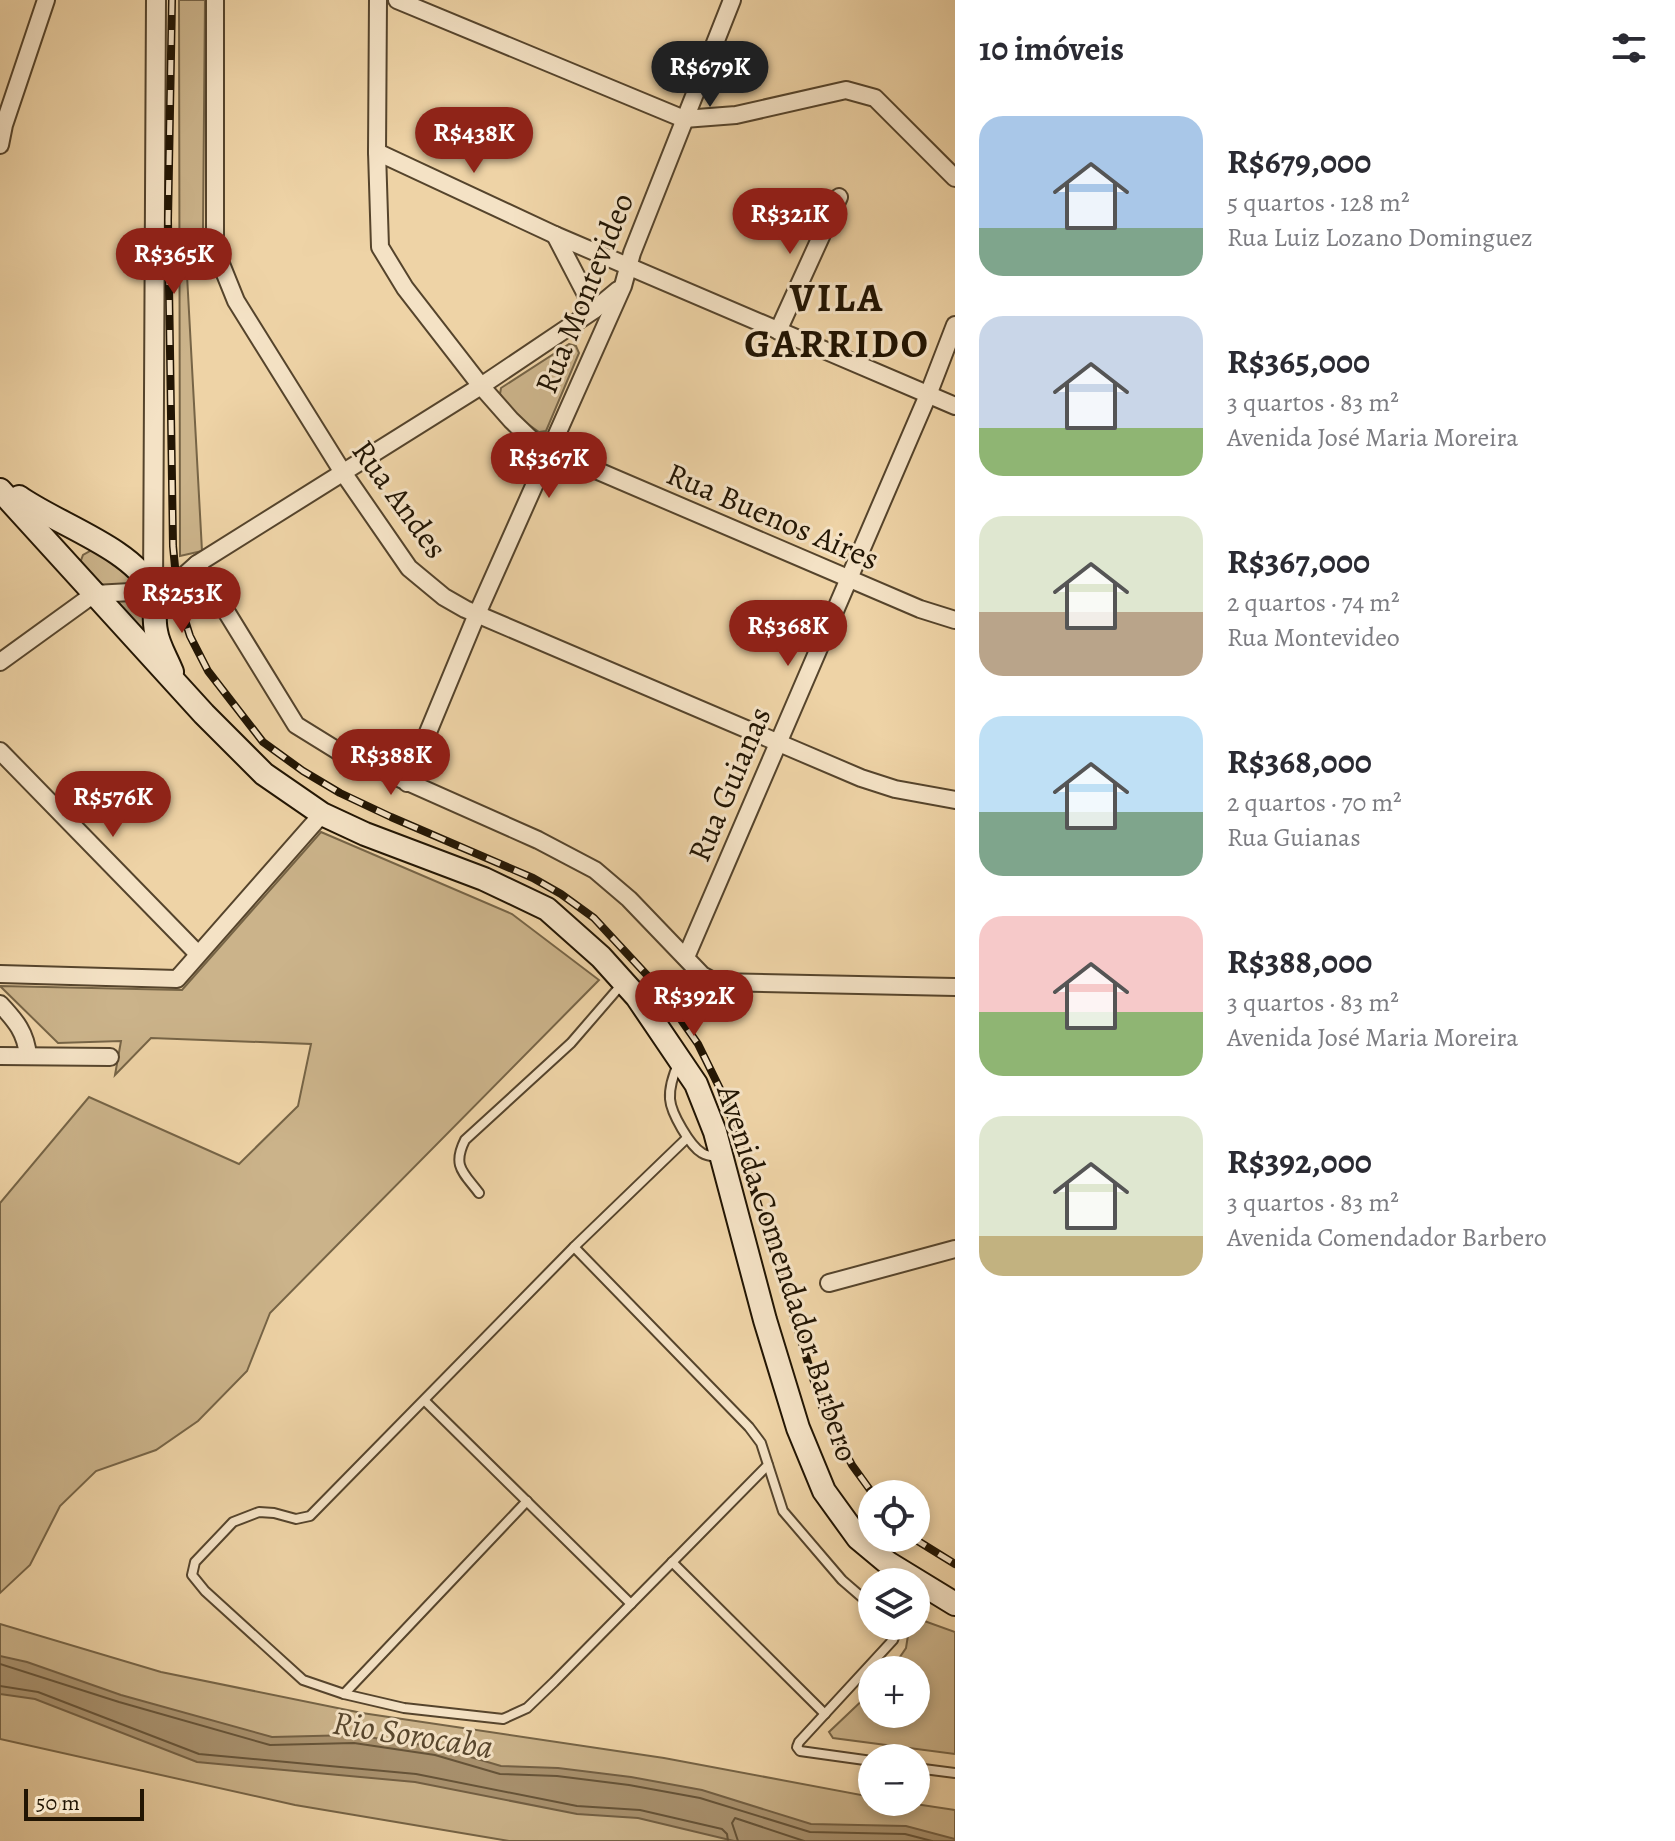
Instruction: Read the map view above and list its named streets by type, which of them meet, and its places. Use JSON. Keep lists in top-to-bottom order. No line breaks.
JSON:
{"streets":{"main road":["Avenida Comendador Barbero"],"street":["Rua Montevideo","Rua Andes","Rua Buenos Aires","Rua Guianas"]},"crossings":[["Rua Montevideo","Rua Andes"],["Rua Montevideo","Rua Buenos Aires"],["Rua Andes","Rua Guianas"],["Rua Buenos Aires","Rua Guianas"]],"districts":["VILA GARRIDO"],"water":["Rio Sorocaba"],"scale_bar":"50 m","page":{"heading":"10 imóveis","price":["R$679K","R$438K","R$321K","R$365K","R$367K","R$253K","R$368K","R$388K","R$576K","R$392K"],"list":[{"name":"R$679,000","note":"5 quartos · 128 m² · Rua Luiz Lozano Dominguez"},{"name":"R$365,000","note":"3 quartos · 83 m² · Avenida José Maria Moreira"},{"name":"R$367,000","note":"2 quartos · 74 m² · Rua Montevideo"},{"name":"R$368,000","note":"2 quartos · 70 m² · Rua Guianas"},{"name":"R$388,000","note":"3 quartos · 83 m² · Avenida José Maria Moreira"},{"name":"R$392,000","note":"3 quartos · 83 m² · Avenida Comendador Barbero"}],"map_buttons":["+","−"],"scale":"50 m"}}
